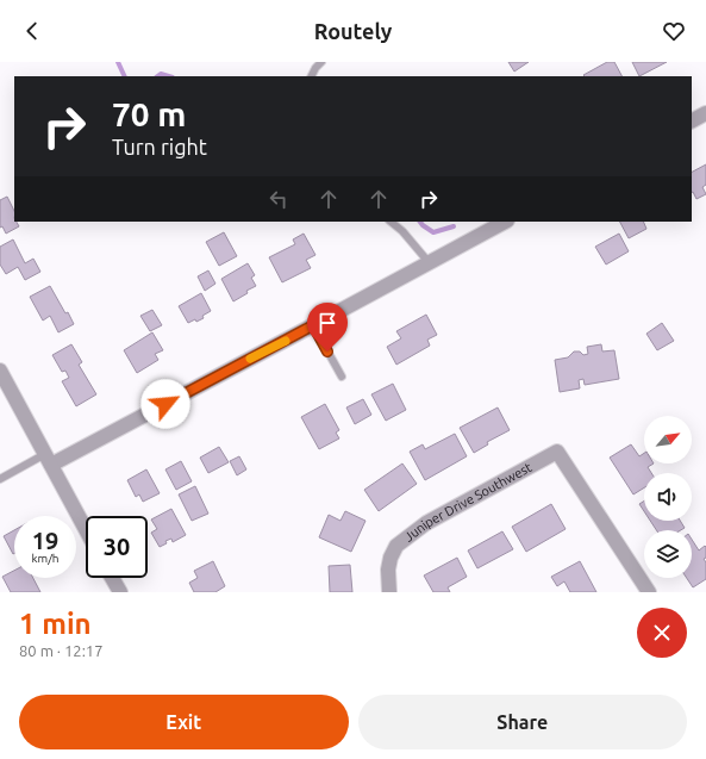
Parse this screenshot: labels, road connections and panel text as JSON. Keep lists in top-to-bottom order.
{
  "streets": {
    "street": ["Juniper Drive Southwest"]
  },
  "north": "top right",
  "page": {
    "header": "Routely",
    "turn": ["70 m", "Turn right"],
    "speed": "19 km/h",
    "limit": "30",
    "heading": ["1 min", "80 m · 12:17"],
    "buttons": ["Exit", "Share"]
  }
}
